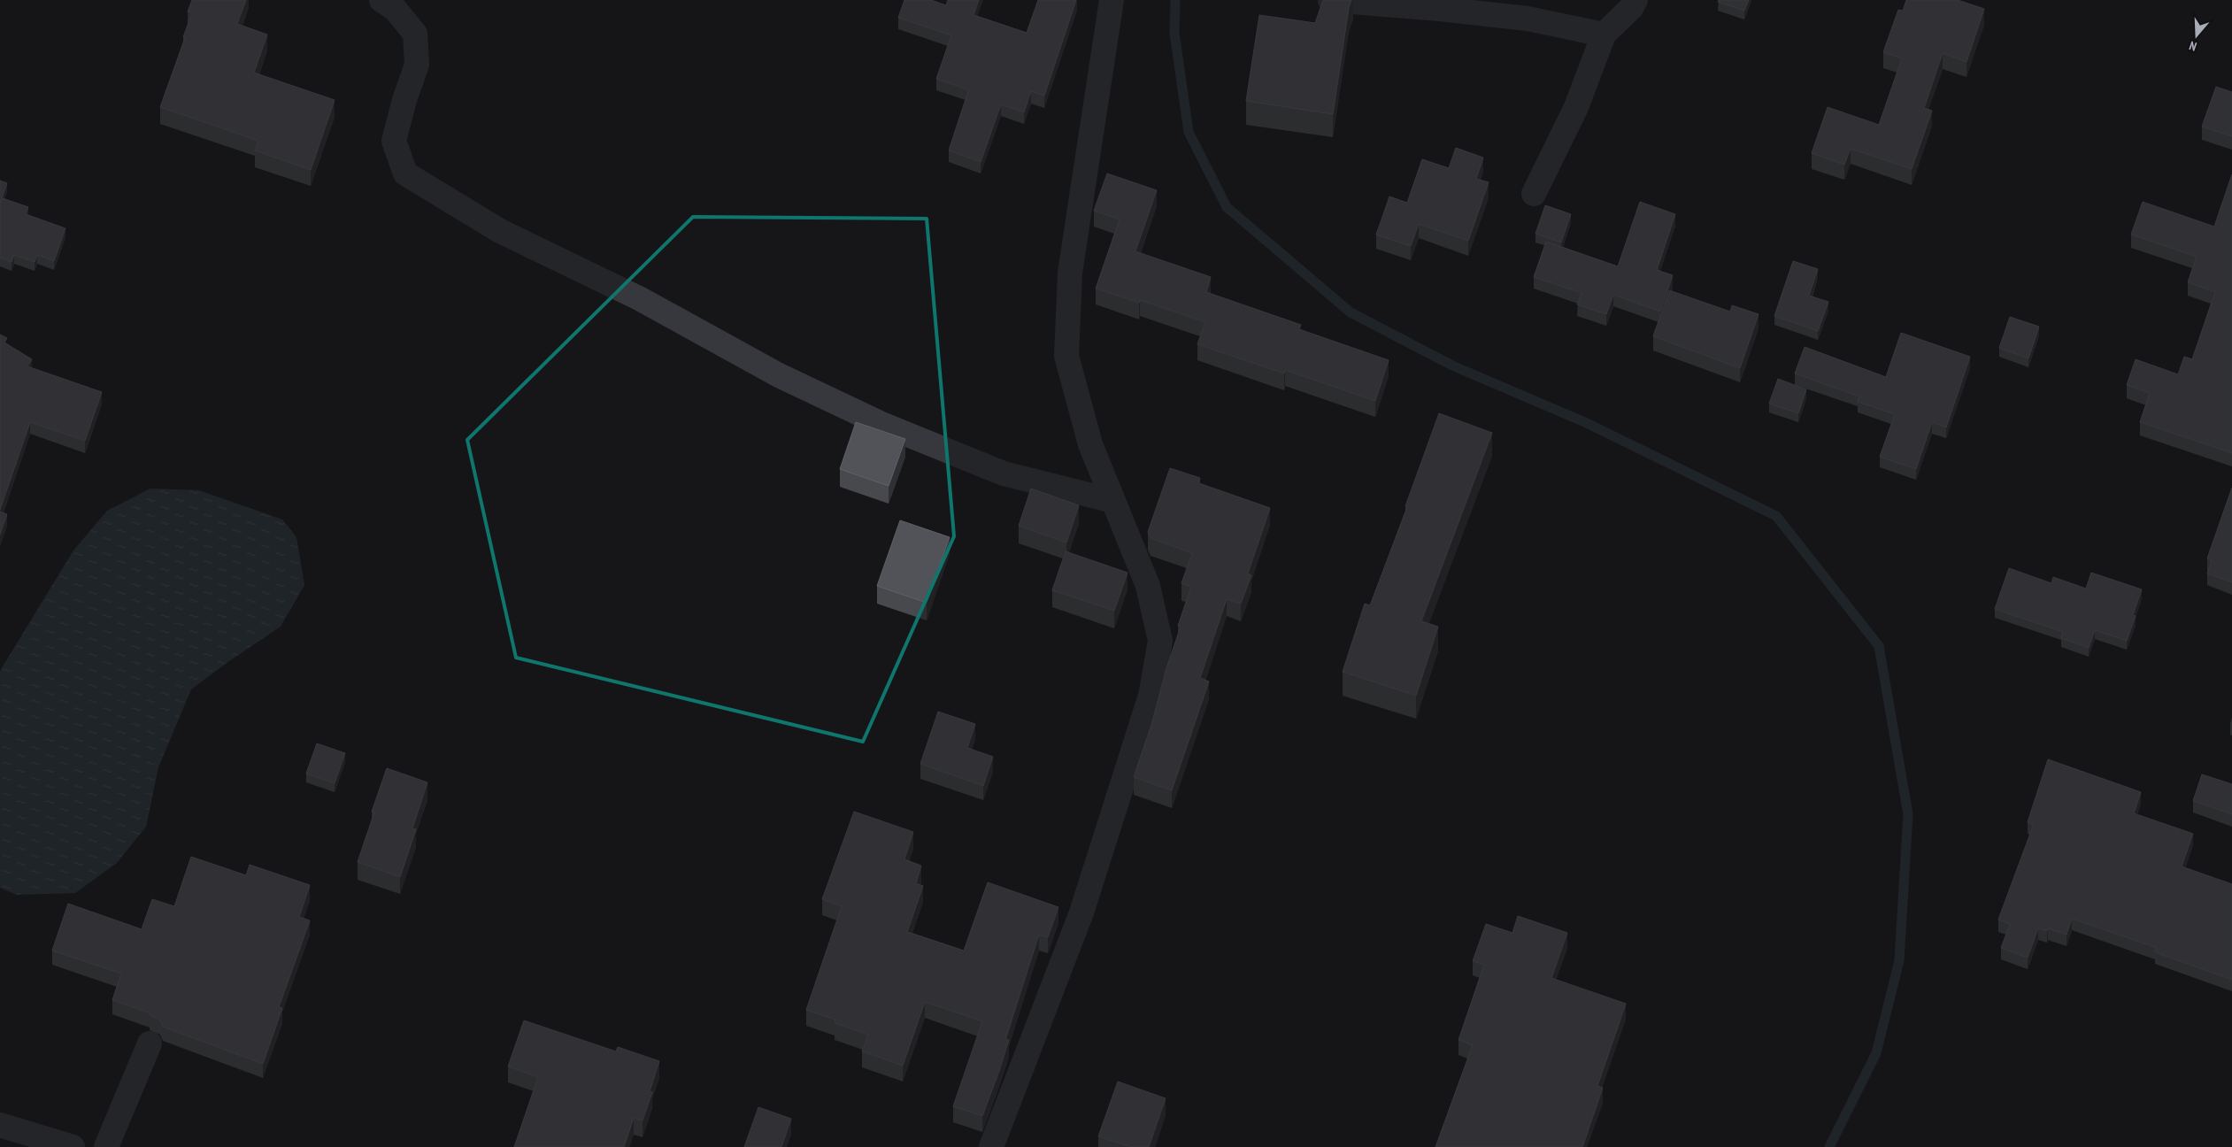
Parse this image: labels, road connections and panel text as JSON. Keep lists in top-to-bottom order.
{
  "north": "bottom"
}
